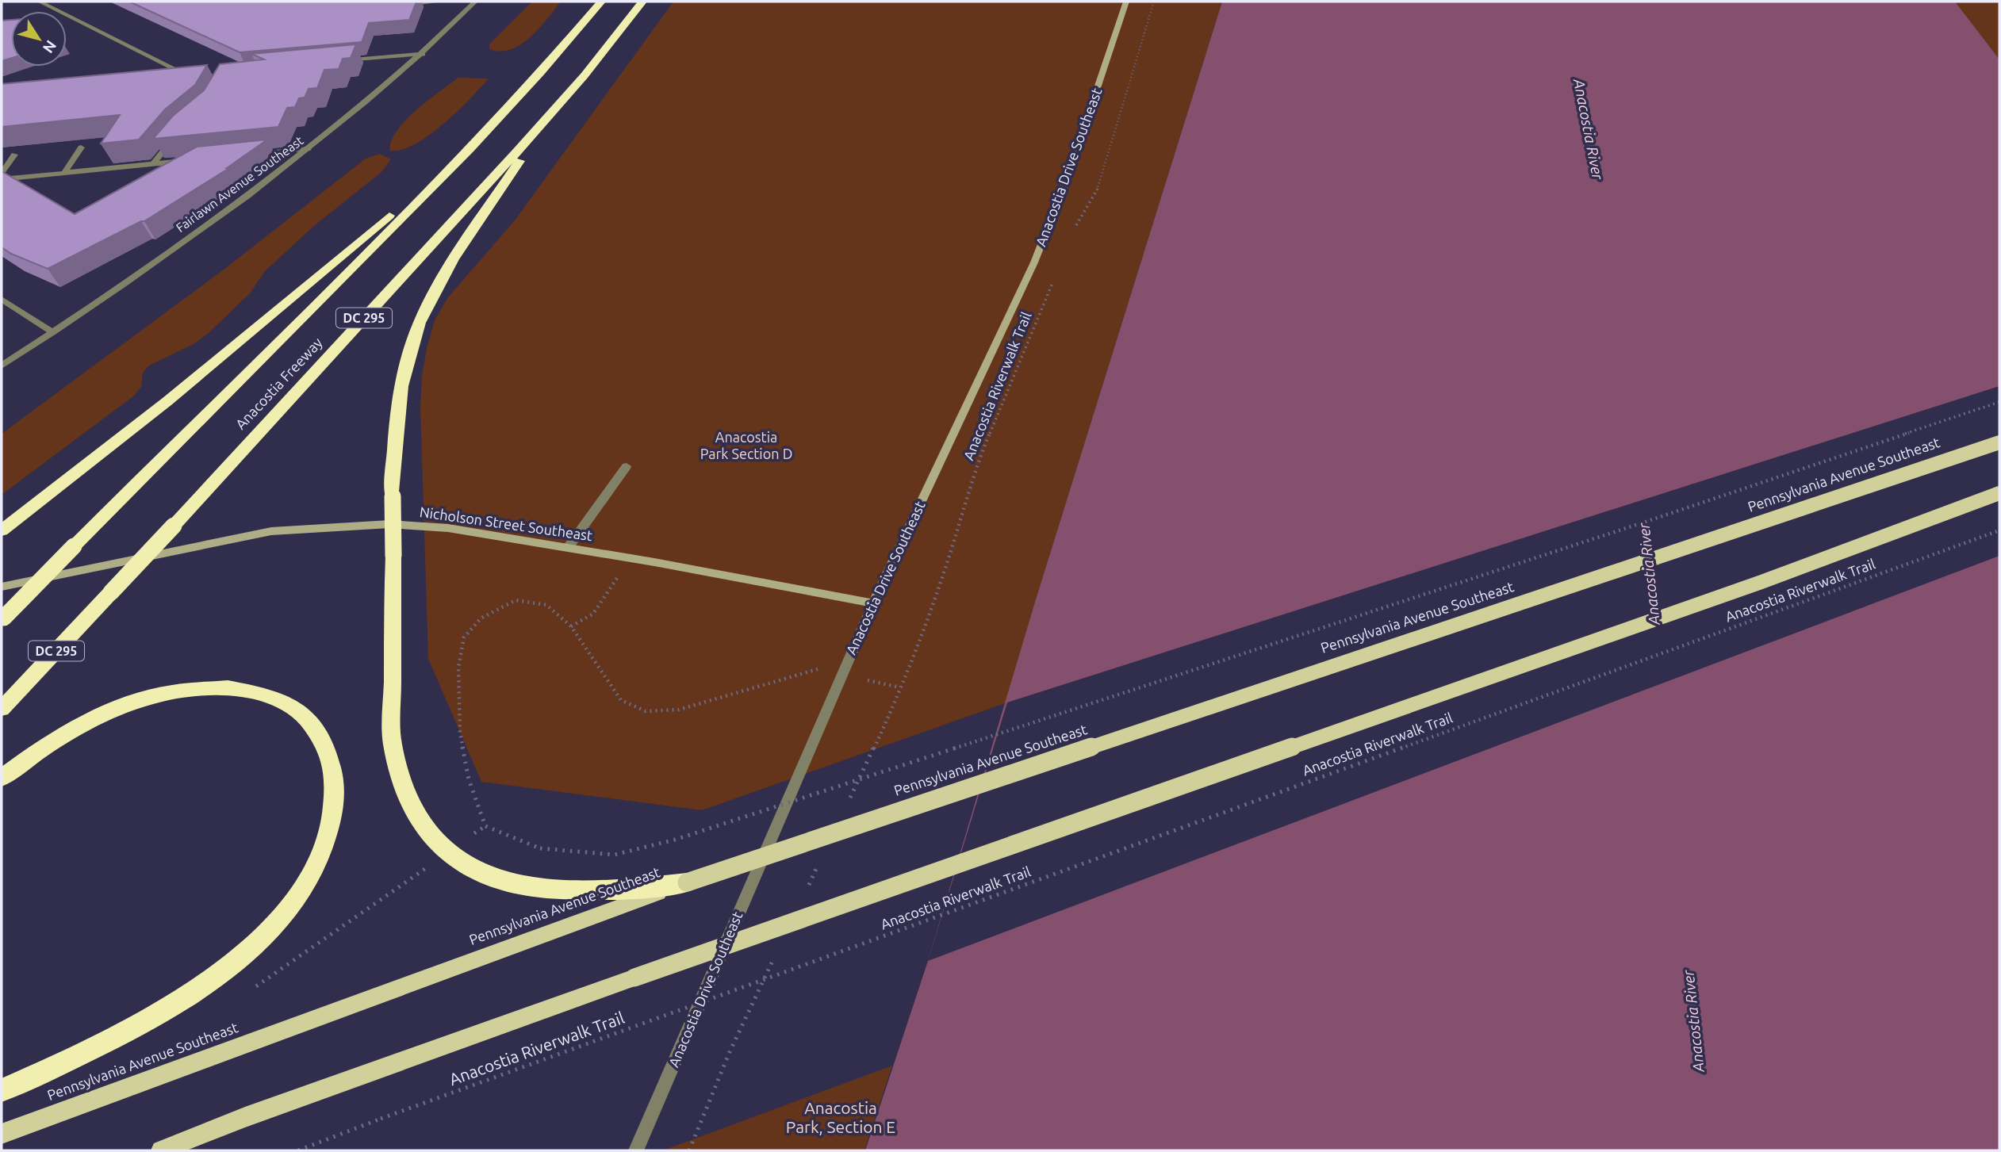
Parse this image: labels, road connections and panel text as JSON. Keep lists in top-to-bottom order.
{
  "streets": {
    "highway": ["DC 295", "Anacostia Freeway"],
    "main road": ["Pennsylvania Avenue Southeast"],
    "street": ["Anacostia Drive Southeast", "Fairlawn Avenue Southeast", "Nicholson Street Southeast"],
    "path": ["Anacostia Riverwalk Trail"]
  },
  "crossings": [
    ["Anacostia Drive Southeast", "Nicholson Street Southeast"]
  ],
  "water": ["Anacostia River"],
  "parks": ["Anacostia Park Section D", "Anacostia Park, Section E"],
  "north": "bottom right"
}
